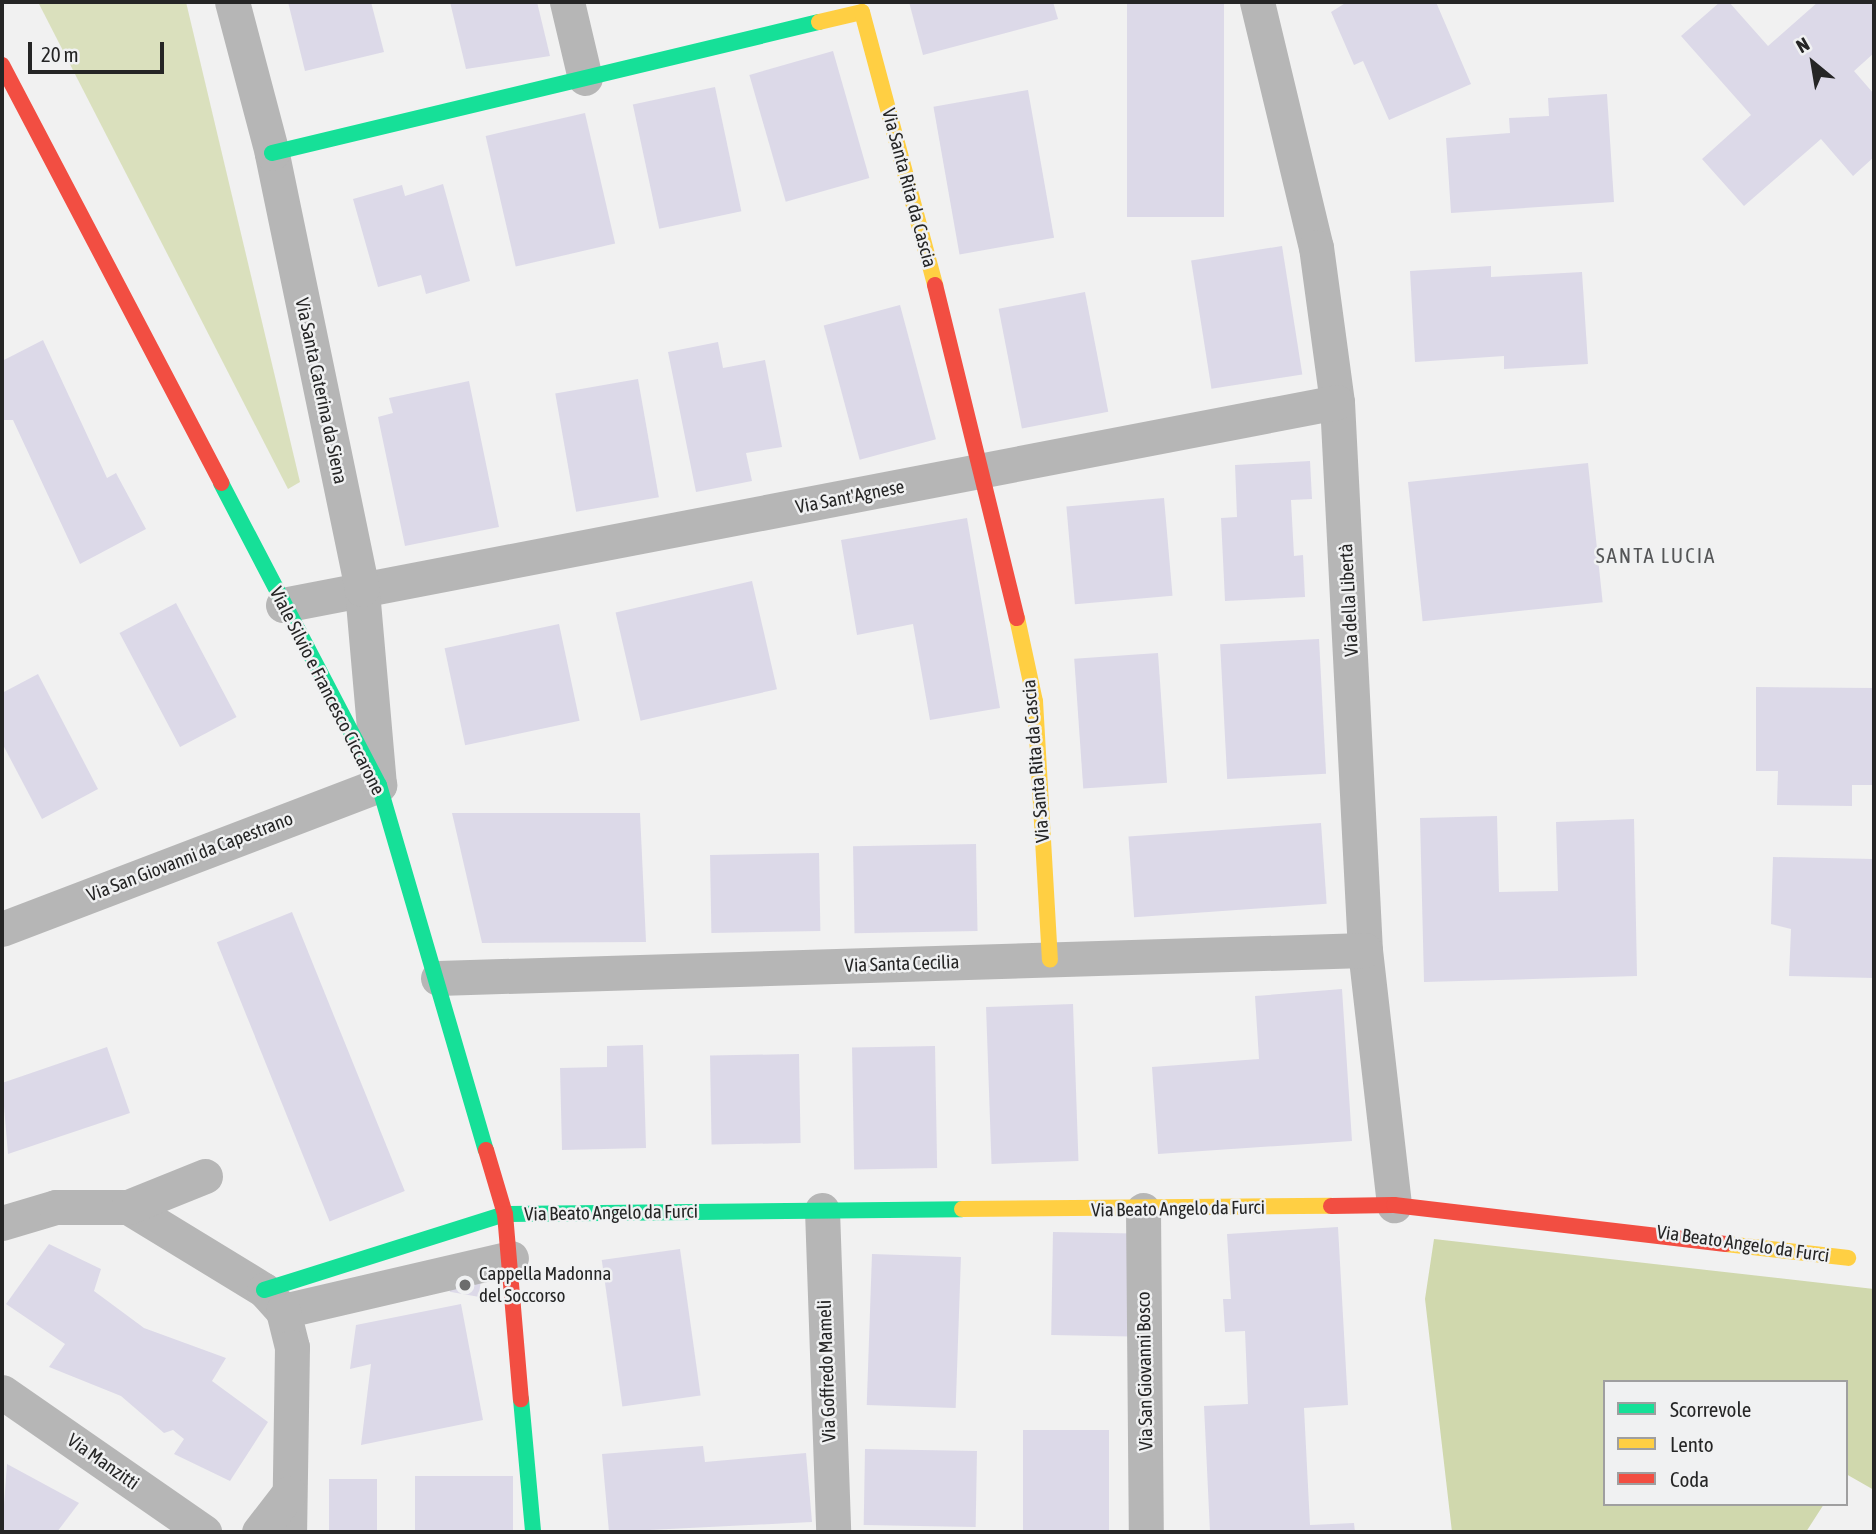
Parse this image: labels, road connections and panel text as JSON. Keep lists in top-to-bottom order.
{
  "streets": {
    "street": [
      "Via Santa Rita da Cascia",
      "Via Santa Caterina da Siena",
      "Via Sant'Agnese",
      "Via della Libertà",
      "Viale Silvio e Francesco Ciccarone",
      "Via San Giovanni da Capestrano",
      "Via Santa Cecilia",
      "Via Beato Angelo da Furci",
      "Via Goffredo Mameli",
      "Via San Giovanni Bosco",
      "Via Manzitti"
    ]
  },
  "crossings": [
    ["Via Santa Rita da Cascia", "Via Santa Caterina da Siena"],
    ["Via Santa Rita da Cascia", "Via Sant'Agnese"],
    ["Via Santa Rita da Cascia", "Via Santa Cecilia"],
    ["Via Santa Caterina da Siena", "Via Sant'Agnese"],
    ["Via Santa Caterina da Siena", "Viale Silvio e Francesco Ciccarone"],
    ["Via Santa Caterina da Siena", "Via San Giovanni da Capestrano"],
    ["Via Sant'Agnese", "Via della Libertà"],
    ["Via Sant'Agnese", "Viale Silvio e Francesco Ciccarone"],
    ["Via della Libertà", "Via Santa Cecilia"],
    ["Via della Libertà", "Via Beato Angelo da Furci"],
    ["Viale Silvio e Francesco Ciccarone", "Via San Giovanni da Capestrano"],
    ["Viale Silvio e Francesco Ciccarone", "Via Santa Cecilia"],
    ["Viale Silvio e Francesco Ciccarone", "Via Beato Angelo da Furci"],
    ["Via Beato Angelo da Furci", "Via Goffredo Mameli"],
    ["Via Beato Angelo da Furci", "Via San Giovanni Bosco"]
  ],
  "districts": ["SANTA LUCIA"],
  "places": ["Cappella Madonna del Soccorso"],
  "legend": ["Scorrevole", "Lento", "Coda"],
  "scale_bar": "20 m",
  "north": "top left"
}
